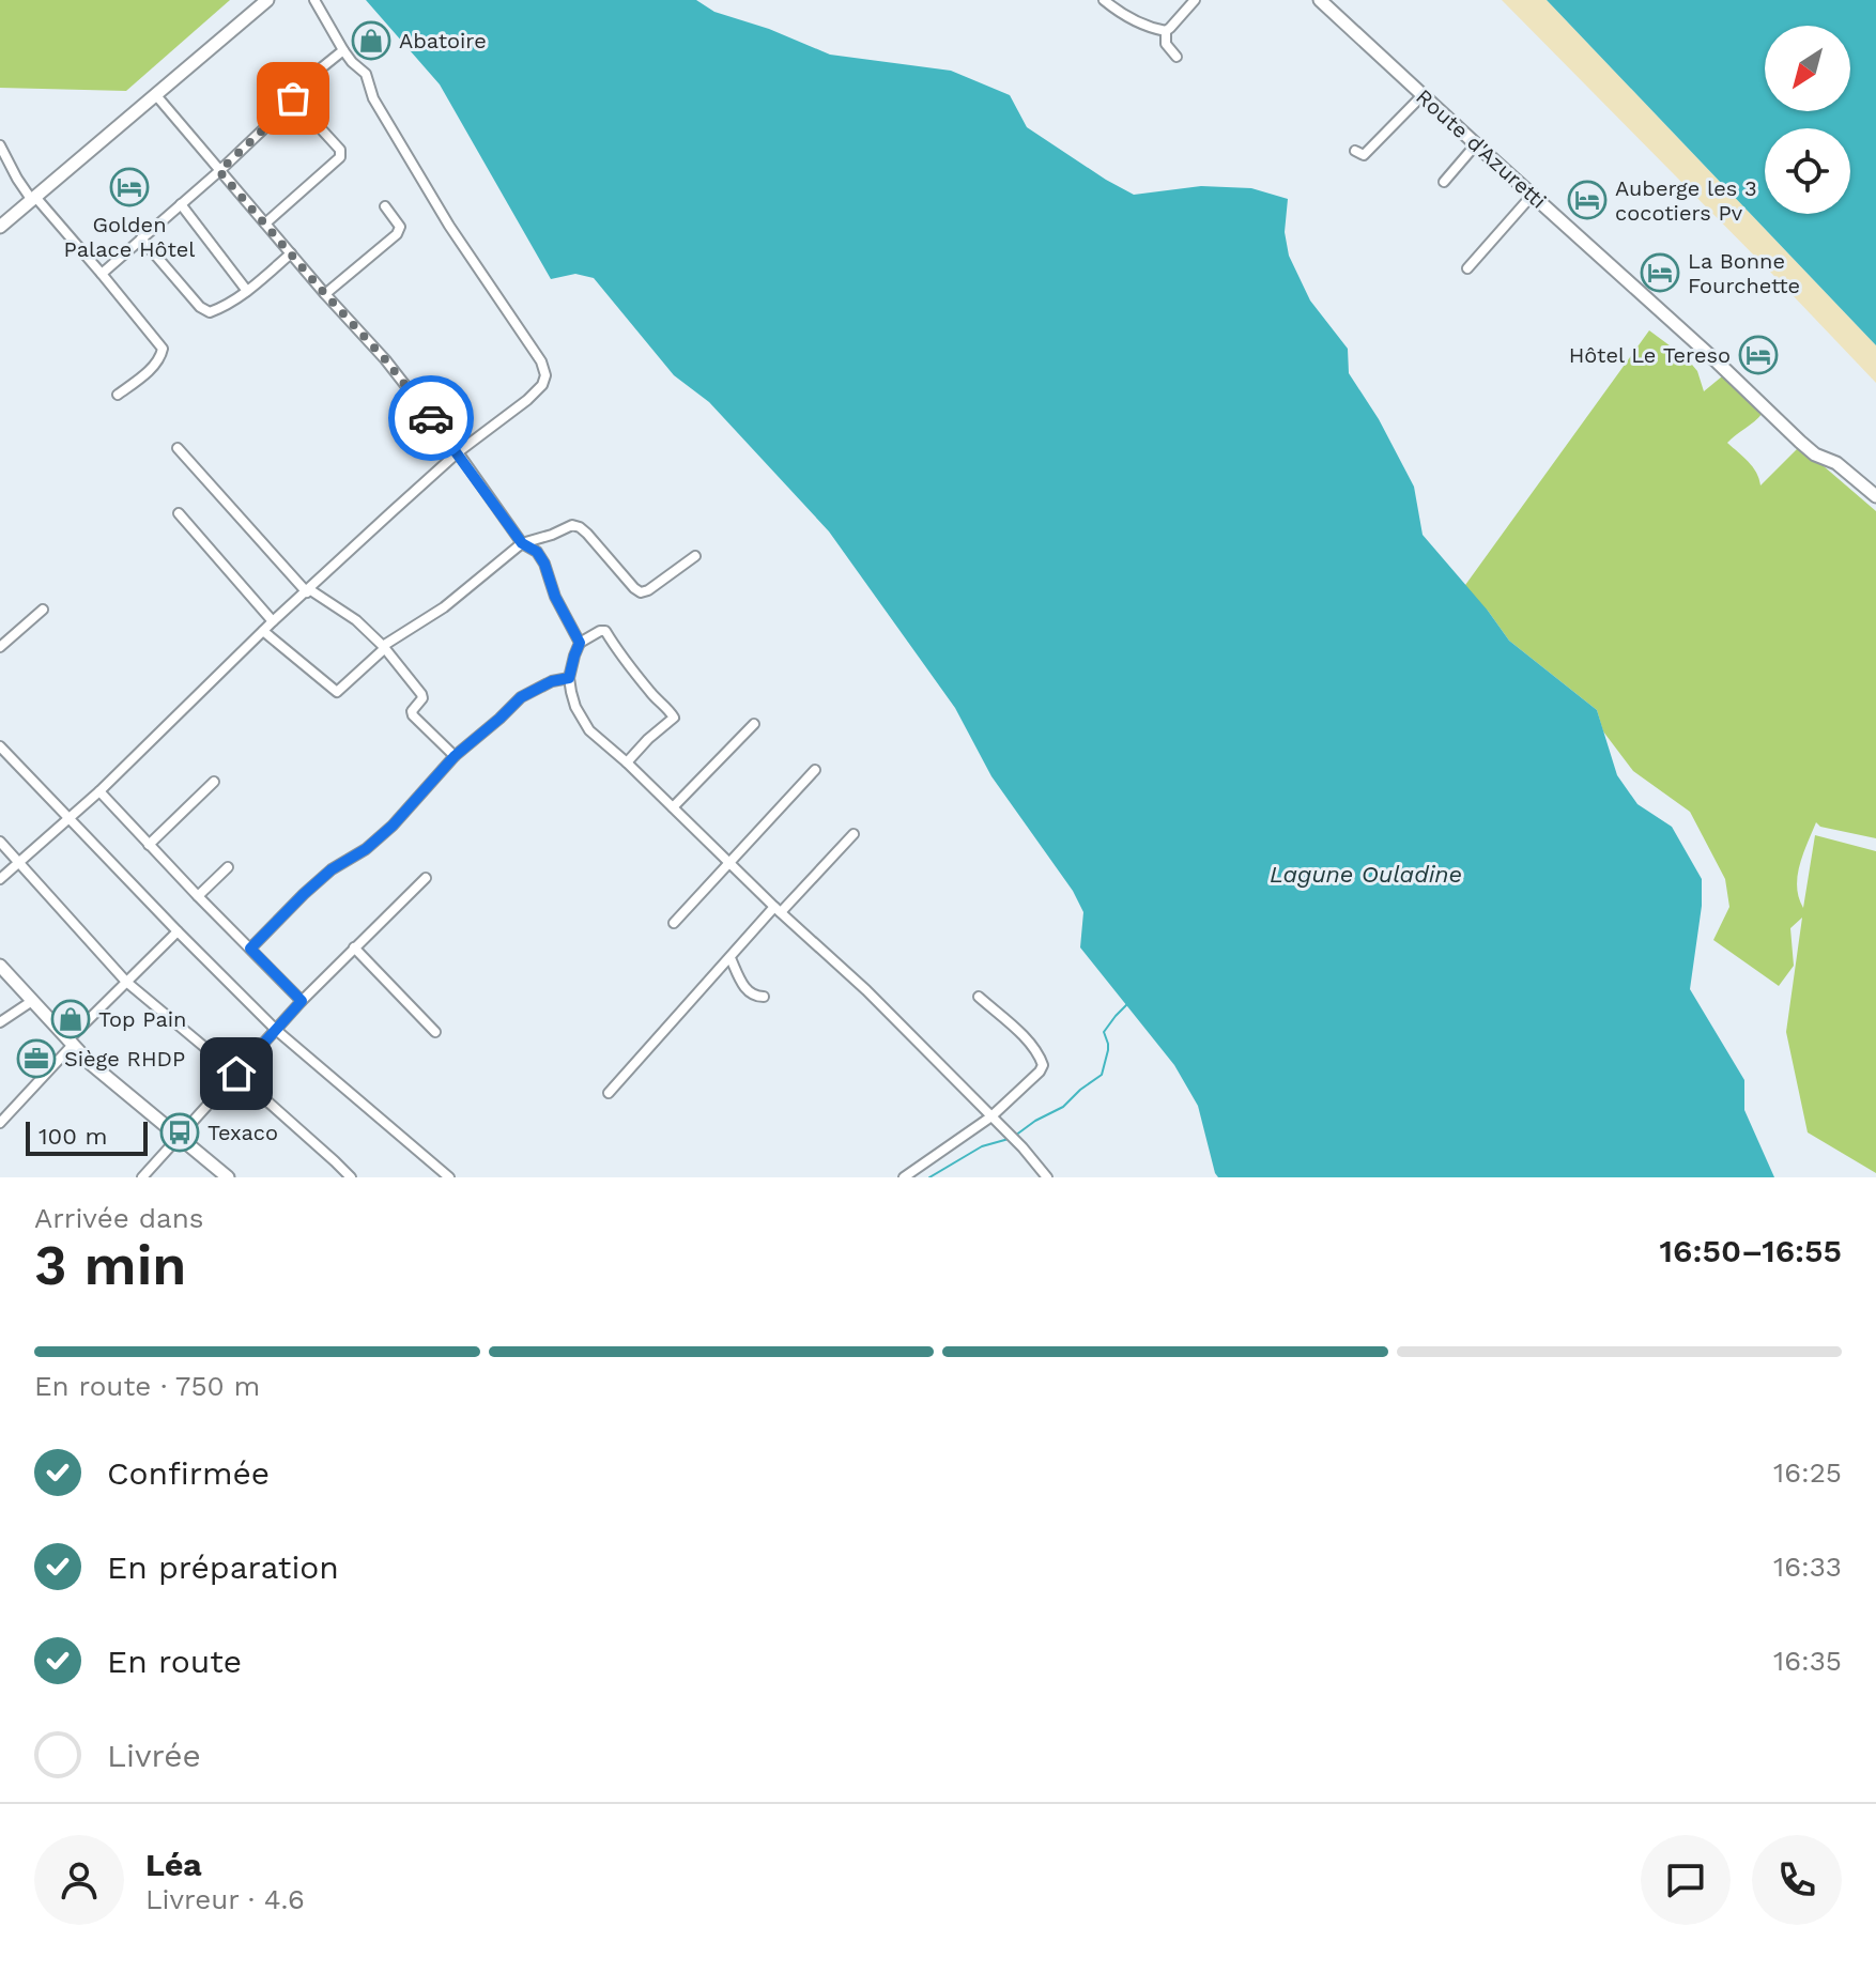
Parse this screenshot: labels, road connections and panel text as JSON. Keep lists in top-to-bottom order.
{
  "streets": {
    "street": ["Route d'Azuretti"]
  },
  "water": ["Lagune Ouladine"],
  "places": {
    "shop": ["Abatoire", "Top Pain"],
    "hotel": [
      "Golden Palace Hôtel",
      "Auberge les 3 cocotiers Pv",
      "La Bonne Fourchette",
      "Hôtel Le Tereso"
    ],
    "office": ["Siège RHDP"],
    "bus stop": ["Texaco"]
  },
  "scale_bar": "100 m",
  "north": "bottom left",
  "page": {
    "scale": "100 m",
    "heading": ["3 min", "Arrivée dans", "16:50–16:55"],
    "panel": ["Léa", "Livreur · 4.6"],
    "bar": "En route · 750 m",
    "list": [
      ["Confirmée", "16:25"],
      ["En préparation", "16:33"],
      ["En route", "16:35"],
      "Livrée"
    ]
  }
}
